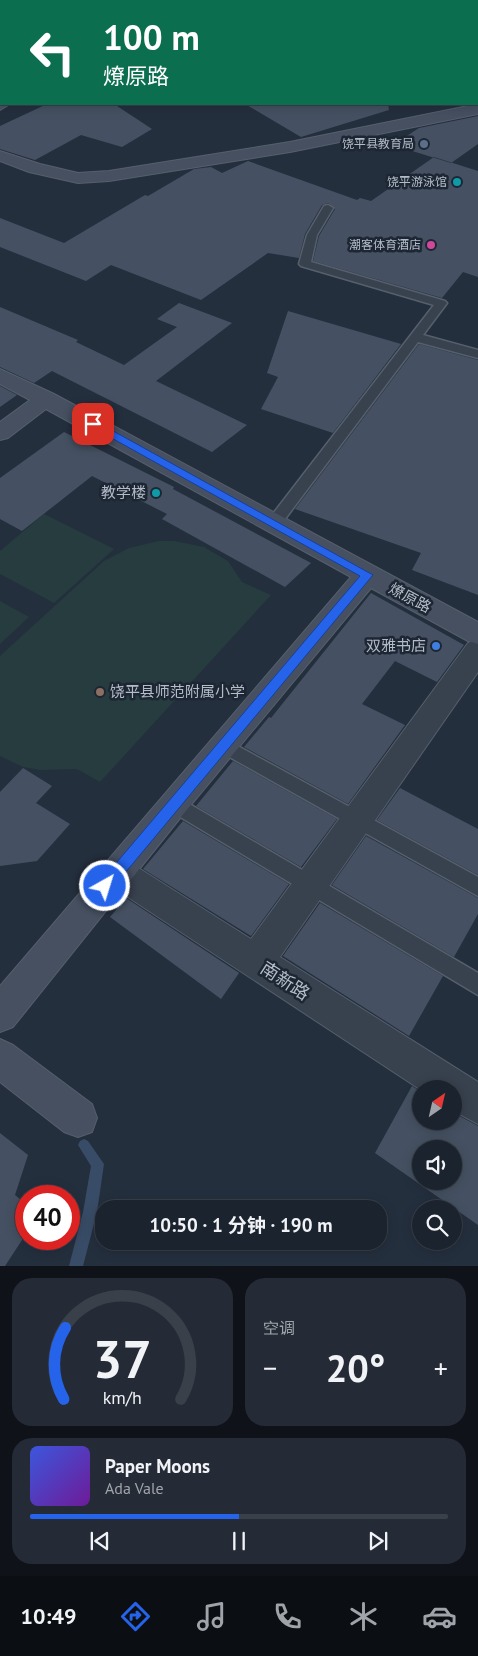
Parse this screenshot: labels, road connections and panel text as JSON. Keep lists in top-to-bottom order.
{
  "streets": {
    "street": ["燎原路", "南新路"]
  },
  "places": [
    "饶平县教育局",
    "饶平游泳馆",
    "潮客体育酒店",
    "教学楼",
    "双雅书店",
    "饶平县师范附属小学"
  ],
  "north": "top right",
  "page": {
    "turn": ["100 m", "燎原路"],
    "limit": "40",
    "trip": "10:50 · 1 分钟 · 190 m",
    "tile": "空调",
    "heat": ["−", "20°", "+"],
    "song": ["Paper Moons", "Ada Vale"],
    "tabs": "10:49",
    "gauge": ["37", "km/h"]
  }
}
